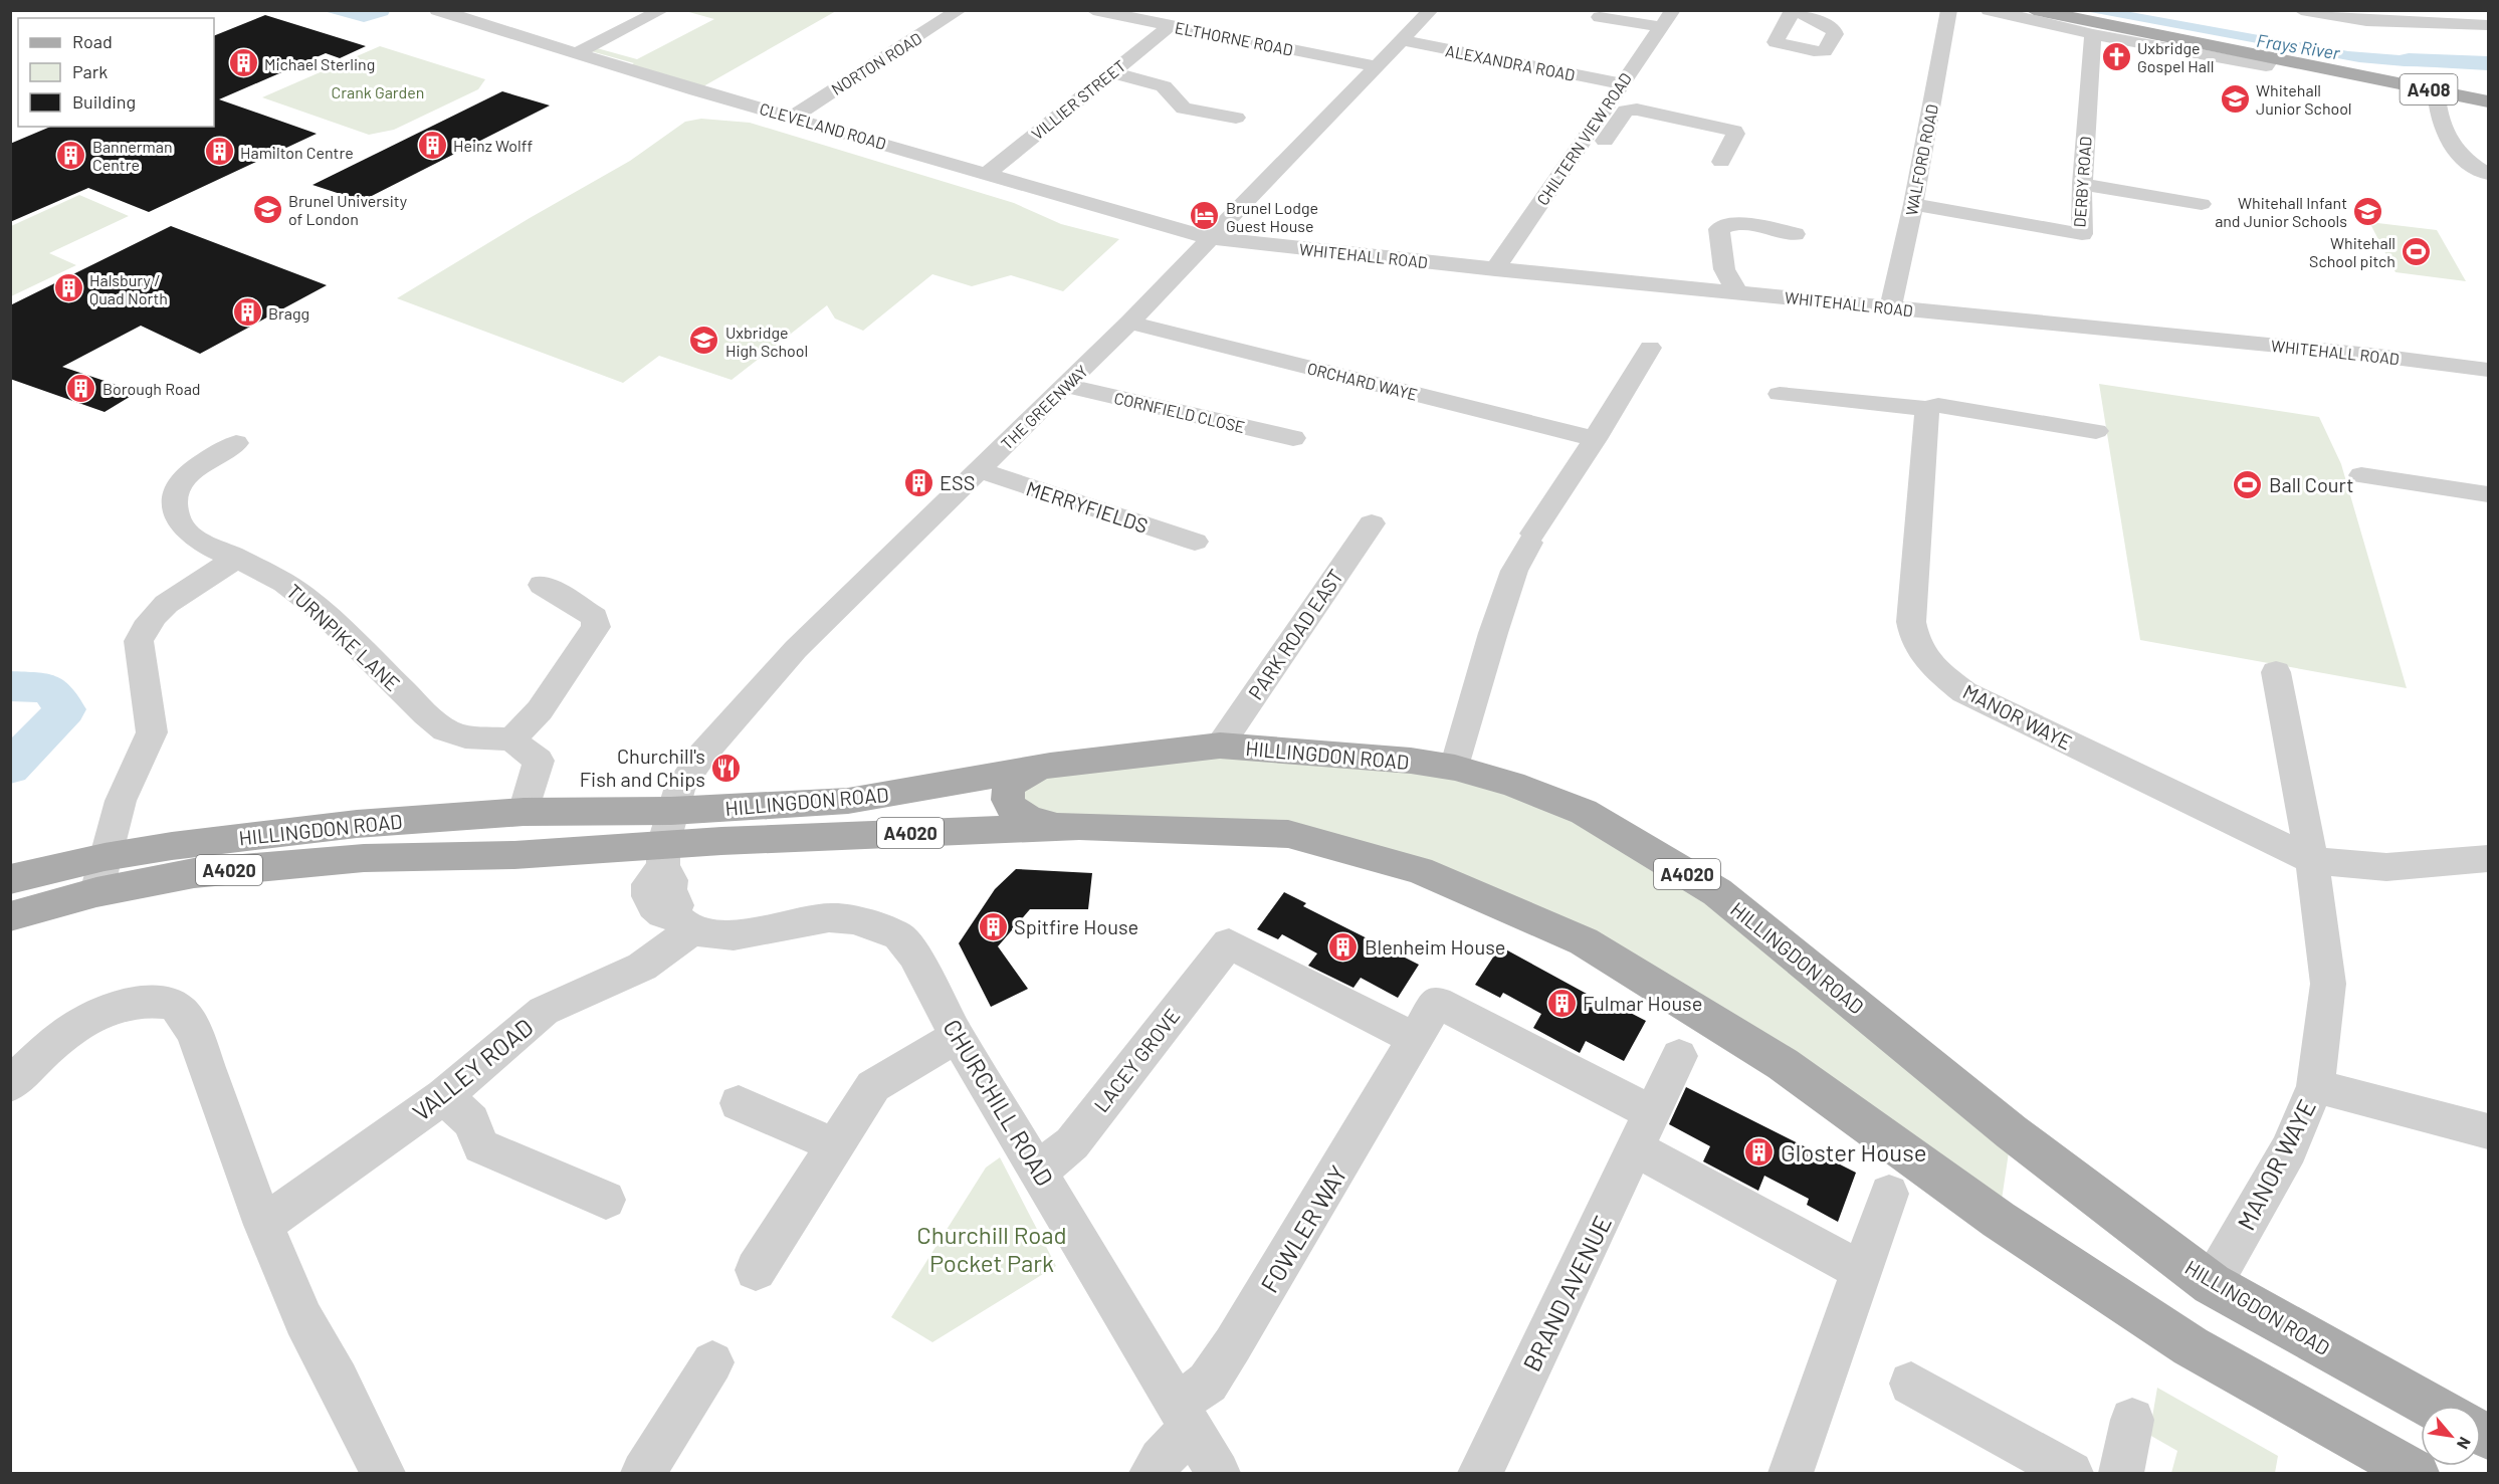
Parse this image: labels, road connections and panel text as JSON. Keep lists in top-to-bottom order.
{
  "streets": {
    "main road": ["A408", "HILLINGDON ROAD", "A4020"],
    "street": [
      "ELTHORNE ROAD",
      "ALEXANDRA ROAD",
      "NORTON ROAD",
      "VILLIER STREET",
      "CLEVELAND ROAD",
      "CHILTERN VIEW ROAD",
      "WALFORD ROAD",
      "DERBY ROAD",
      "WHITEHALL ROAD",
      "ORCHARD WAYE",
      "THE GREENWAY",
      "CORNFIELD CLOSE",
      "MERRYFIELDS",
      "PARK ROAD EAST",
      "TURNPIKE LANE",
      "MANOR WAYE",
      "LACEY GROVE",
      "VALLEY ROAD",
      "CHURCHILL ROAD",
      "FOWLER WAY",
      "BRAND AVENUE"
    ]
  },
  "crossings": [
    ["ELTHORNE ROAD", "VILLIER STREET"],
    ["ELTHORNE ROAD", "THE GREENWAY"],
    ["ALEXANDRA ROAD", "CHILTERN VIEW ROAD"],
    ["ALEXANDRA ROAD", "THE GREENWAY"],
    ["NORTON ROAD", "CLEVELAND ROAD"],
    ["VILLIER STREET", "CLEVELAND ROAD"],
    ["CLEVELAND ROAD", "WHITEHALL ROAD"],
    ["CLEVELAND ROAD", "THE GREENWAY"],
    ["CHILTERN VIEW ROAD", "WHITEHALL ROAD"],
    ["WALFORD ROAD", "DERBY ROAD"],
    ["WALFORD ROAD", "WHITEHALL ROAD"],
    ["WHITEHALL ROAD", "THE GREENWAY"],
    ["ORCHARD WAYE", "THE GREENWAY"],
    ["THE GREENWAY", "CORNFIELD CLOSE"],
    ["THE GREENWAY", "MERRYFIELDS"],
    ["THE GREENWAY", "HILLINGDON ROAD"],
    ["PARK ROAD EAST", "HILLINGDON ROAD"],
    ["MANOR WAYE", "HILLINGDON ROAD"],
    ["HILLINGDON ROAD", "A4020"],
    ["LACEY GROVE", "CHURCHILL ROAD"],
    ["LACEY GROVE", "FOWLER WAY"],
    ["VALLEY ROAD", "CHURCHILL ROAD"],
    ["CHURCHILL ROAD", "FOWLER WAY"],
    ["FOWLER WAY", "BRAND AVENUE"]
  ],
  "water": ["Frays River"],
  "parks": ["Crank Garden", "Churchill Road Pocket Park"],
  "places": {
    "church": ["Uxbridge Gospel Hall"],
    "building": [
      "Michael Sterling",
      "Heinz Wolff",
      "Hamilton Centre",
      "Bannerman Centre",
      "Halsbury / Quad North",
      "Bragg",
      "Borough Road",
      "ESS",
      "Spitfire House",
      "Blenheim House",
      "Fulmar House",
      "Gloster House"
    ],
    "school or university": [
      "Whitehall Junior School",
      "Brunel University of London",
      "Whitehall Infant and Junior Schools",
      "Uxbridge High School"
    ],
    "hotel": ["Brunel Lodge Guest House"],
    "sports": ["Whitehall School pitch", "Ball Court"],
    "restaurant": ["Churchill's Fish and Chips"]
  },
  "legend": ["Road", "Park", "Building"],
  "north": "bottom right"
}
